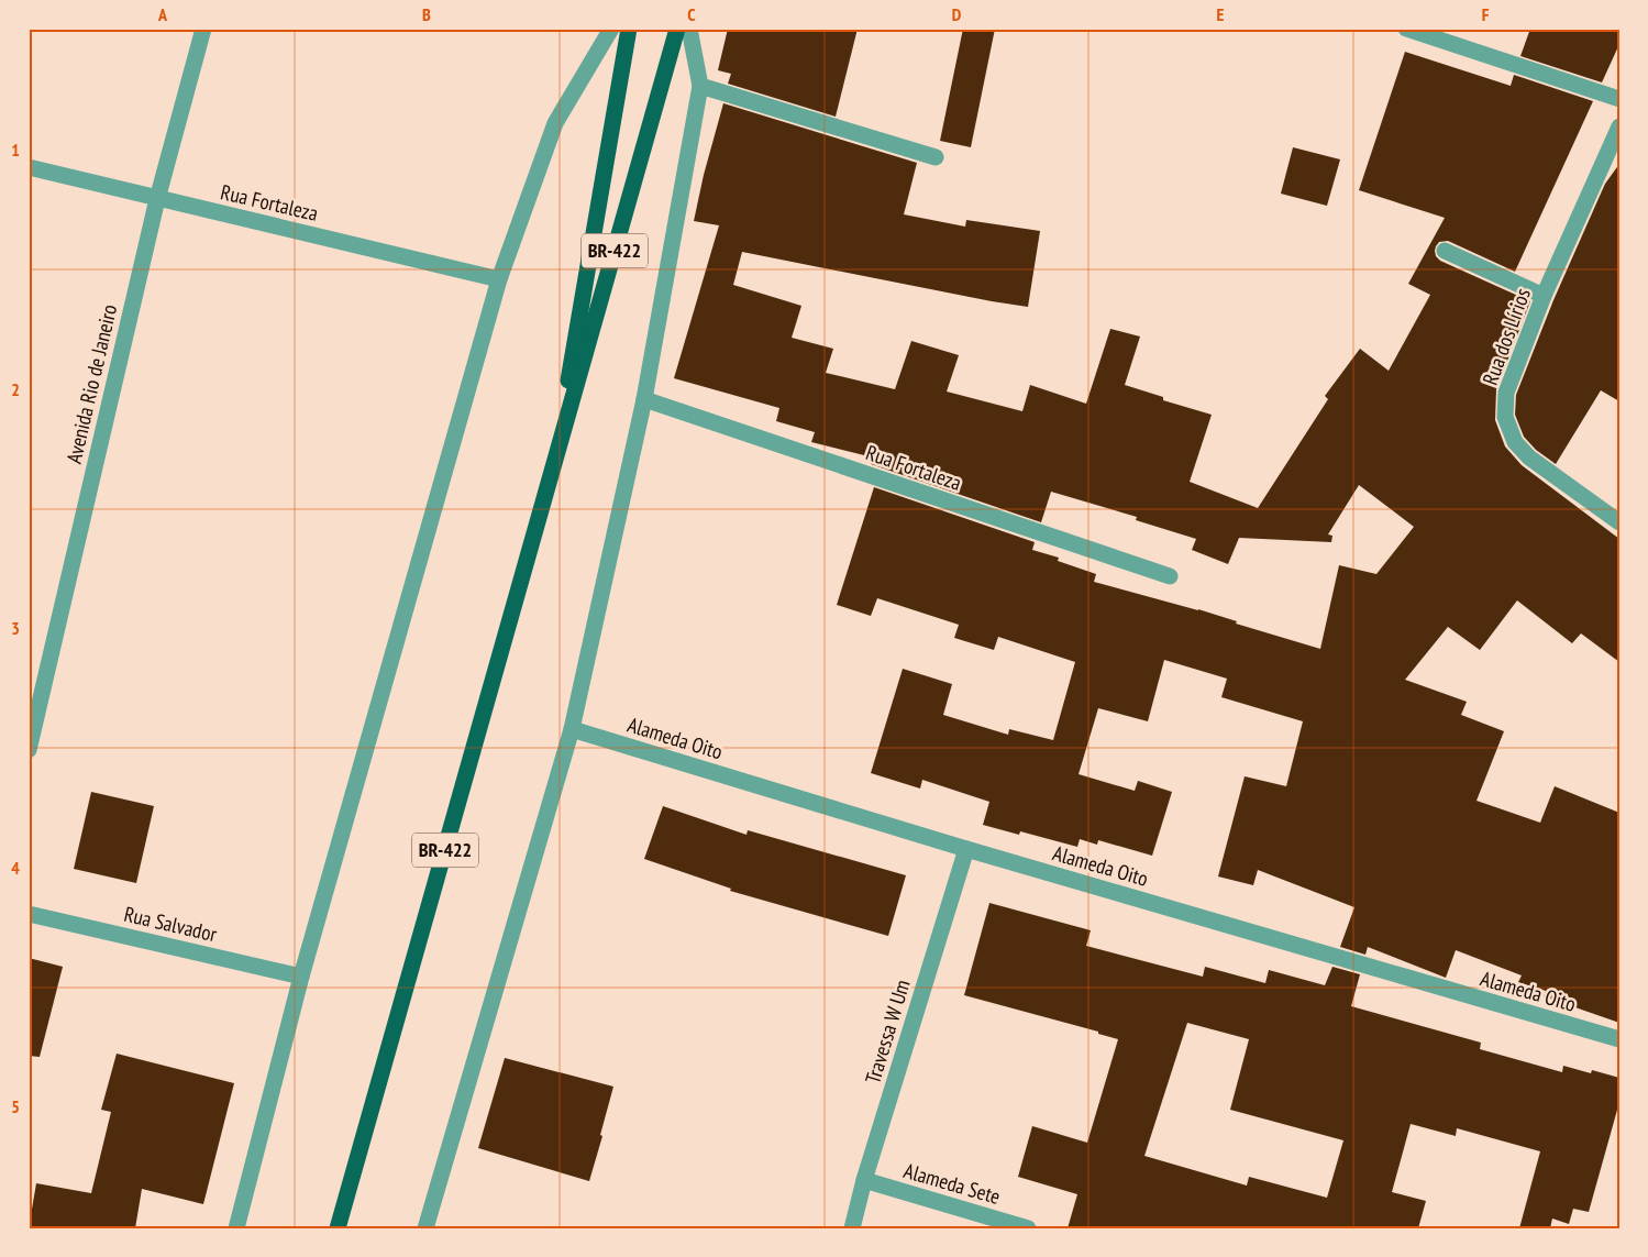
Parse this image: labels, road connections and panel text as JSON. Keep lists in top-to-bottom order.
{
  "streets": {
    "main road": ["BR-422"],
    "street": [
      "Rua Fortaleza",
      "Rua dos Lírios",
      "Avenida Rio de Janeiro",
      "Alameda Oito",
      "Rua Salvador",
      "Travessa W Um",
      "Alameda Sete"
    ]
  },
  "crossings": [
    ["Rua Fortaleza", "Avenida Rio de Janeiro"],
    ["Alameda Oito", "Travessa W Um"],
    ["Travessa W Um", "Alameda Sete"]
  ],
  "grid": {
    "columns": [
      "A",
      "B",
      "C",
      "D",
      "E",
      "F"
    ],
    "rows": [
      "1",
      "2",
      "3",
      "4",
      "5"
    ]
  }
}
